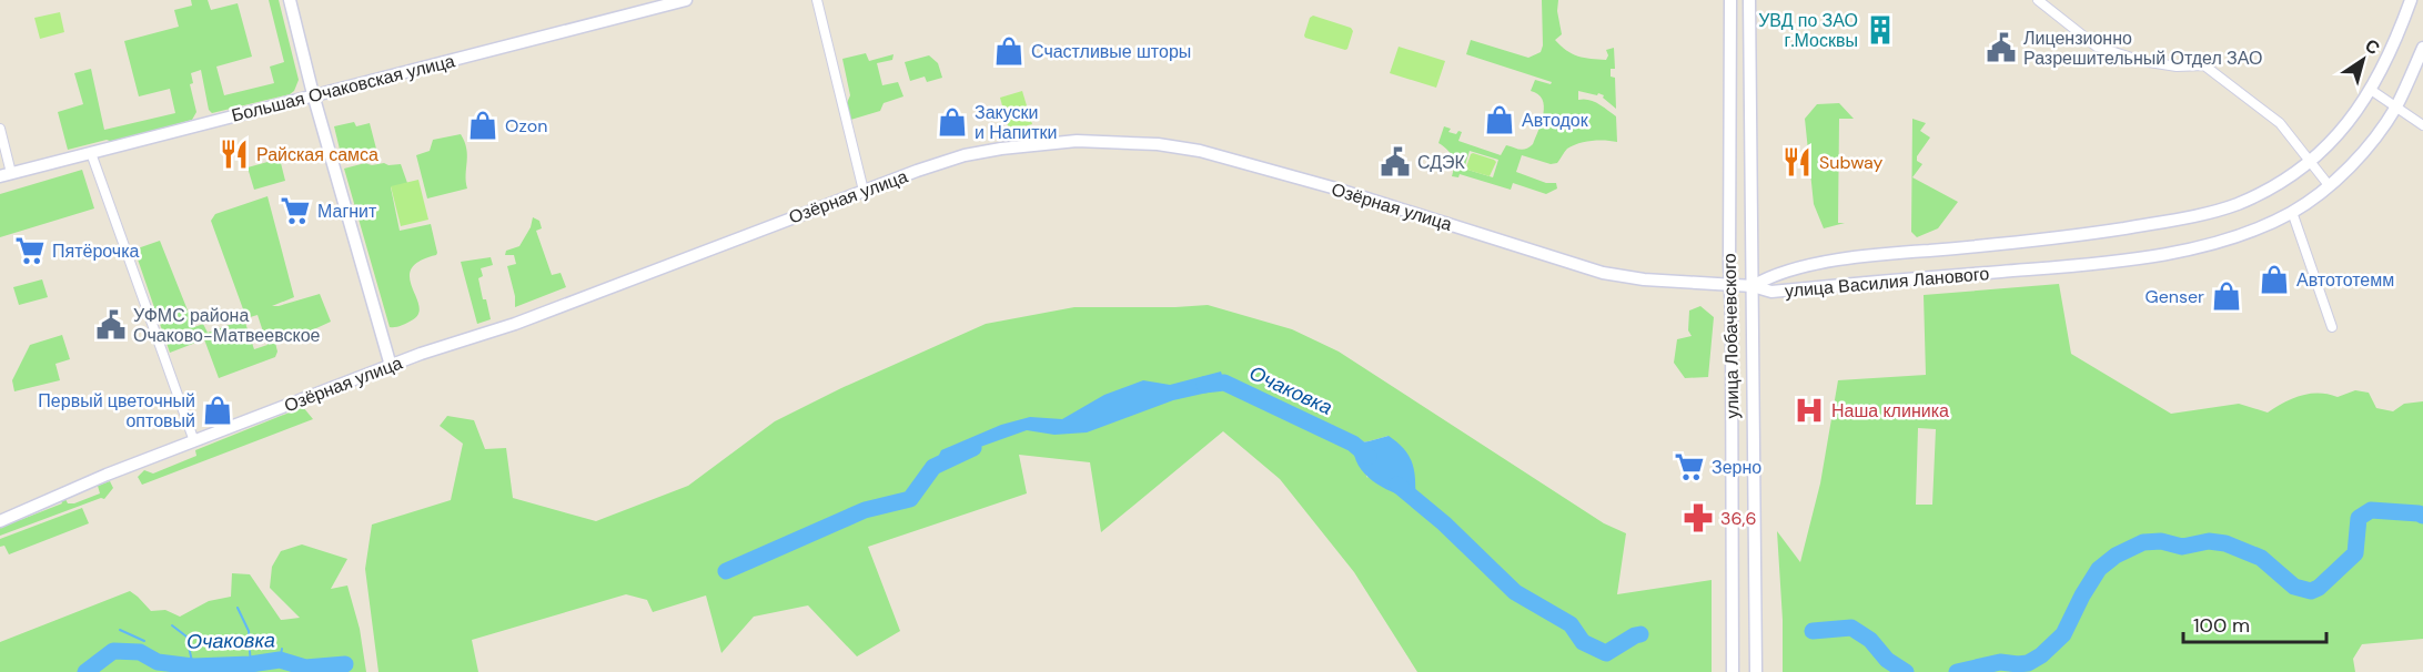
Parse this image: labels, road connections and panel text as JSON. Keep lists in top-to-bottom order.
{
  "streets": {
    "street": [
      "Большая Очаковская улица",
      "Озёрная улица",
      "улица Василия Ланового",
      "улица Лобачевского"
    ]
  },
  "crossings": [
    ["Озёрная улица", "улица Василия Ланового"],
    ["Озёрная улица", "улица Лобачевского"],
    ["улица Василия Ланового", "улица Лобачевского"]
  ],
  "water": ["Очаковка"],
  "places": {
    "building": ["УВД по ЗАО г.Москвы"],
    "public building": ["Лицензионно Разрешительный Отдел ЗАО", "СДЭК", "УФМС района Очаково-Матвеевское"],
    "shop": [
      "Счастливые шторы",
      "Автодок",
      "Закуски и Напитки",
      "Ozon",
      "Автототемм",
      "Genser",
      "Первый цветочный оптовый"
    ],
    "restaurant": ["Райская самса", "Subway"],
    "supermarket": ["Магнит", "Пятёрочка", "Зерно"],
    "hospital": ["Наша клиника"],
    "pharmacy": ["36,6"]
  },
  "scale_bar": "100 m",
  "north": "top right"
}
